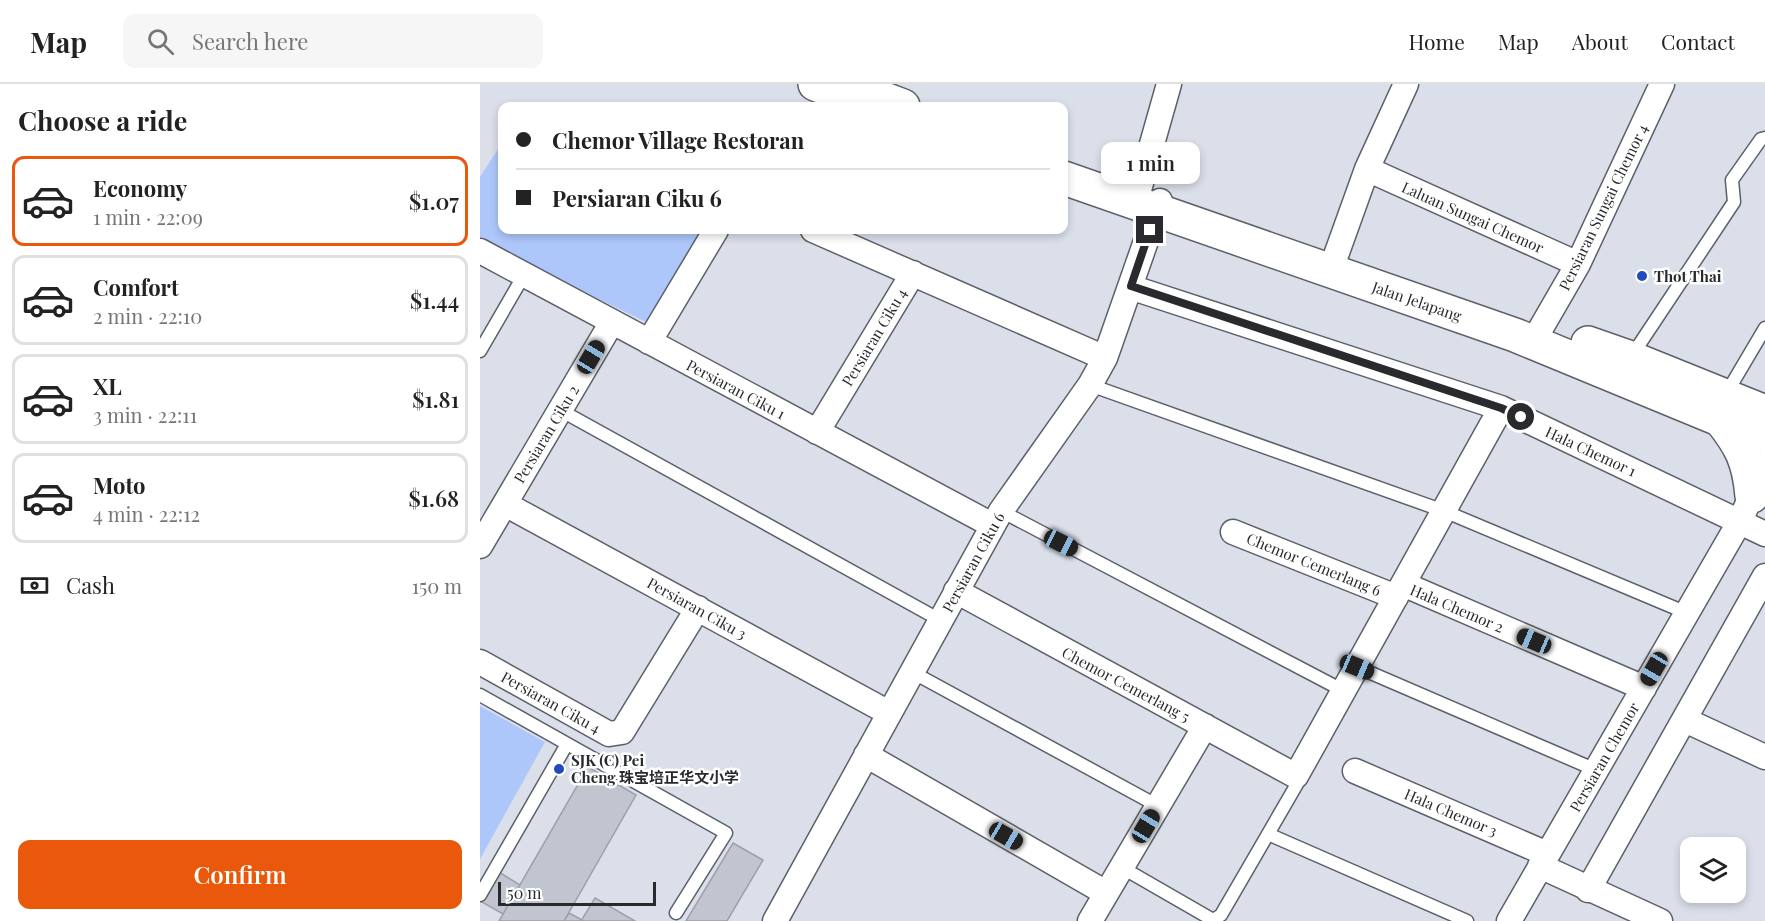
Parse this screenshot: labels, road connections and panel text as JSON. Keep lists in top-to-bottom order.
{
  "streets": {
    "main road": ["Jalan Jelapang"],
    "street": [
      "Persiaran Sungai Chemor 4",
      "Laluan Sungai Chemor",
      "Persiaran Ciku 4",
      "Persiaran Ciku 1",
      "Persiaran Ciku 2",
      "Hala Chemor 1",
      "Persiaran Ciku 6",
      "Chemor Cemerlang 6",
      "Persiaran Ciku 3",
      "Hala Chemor 2",
      "Chemor Cemerlang 5",
      "Persiaran Chemor",
      "Hala Chemor 3"
    ]
  },
  "crossings": [
    ["Persiaran Sungai Chemor 4", "Laluan Sungai Chemor"],
    ["Persiaran Sungai Chemor 4", "Jalan Jelapang"],
    ["Jalan Jelapang", "Persiaran Ciku 6"],
    ["Persiaran Ciku 4", "Persiaran Ciku 1"],
    ["Persiaran Ciku 4", "Persiaran Ciku 3"],
    ["Persiaran Ciku 1", "Persiaran Ciku 2"],
    ["Persiaran Ciku 1", "Persiaran Ciku 6"],
    ["Persiaran Ciku 2", "Persiaran Ciku 3"],
    ["Hala Chemor 1", "Persiaran Ciku 6"],
    ["Hala Chemor 1", "Persiaran Chemor"],
    ["Persiaran Ciku 6", "Persiaran Ciku 3"],
    ["Persiaran Ciku 6", "Chemor Cemerlang 5"],
    ["Chemor Cemerlang 6", "Hala Chemor 2"],
    ["Hala Chemor 2", "Persiaran Chemor"],
    ["Persiaran Chemor", "Hala Chemor 3"]
  ],
  "places": ["Thot Thai", "SJK (C) Pei Cheng 珠宝培正华文小学"],
  "scale_bar": "50 m",
  "page": {
    "header": "Map",
    "search": "Search here",
    "nav": [
      "Home",
      "Map",
      "About",
      "Contact"
    ],
    "heading": "Choose a ride",
    "banner": ["Chemor Village Restoran", "Persiaran Ciku 6"],
    "bubble": "1 min",
    "list": [
      {
        "name": "Economy",
        "note": "1 min · 22:09",
        "value": "$1.07"
      },
      {
        "name": "Comfort",
        "note": "2 min · 22:10",
        "value": "$1.44"
      },
      {
        "name": "XL",
        "note": "3 min · 22:11",
        "value": "$1.81"
      },
      {
        "name": "Moto",
        "note": "4 min · 22:12",
        "value": "$1.68"
      }
    ],
    "pay": ["Cash", "150 m"],
    "buttons": "Confirm",
    "scale": "50 m"
  }
}
